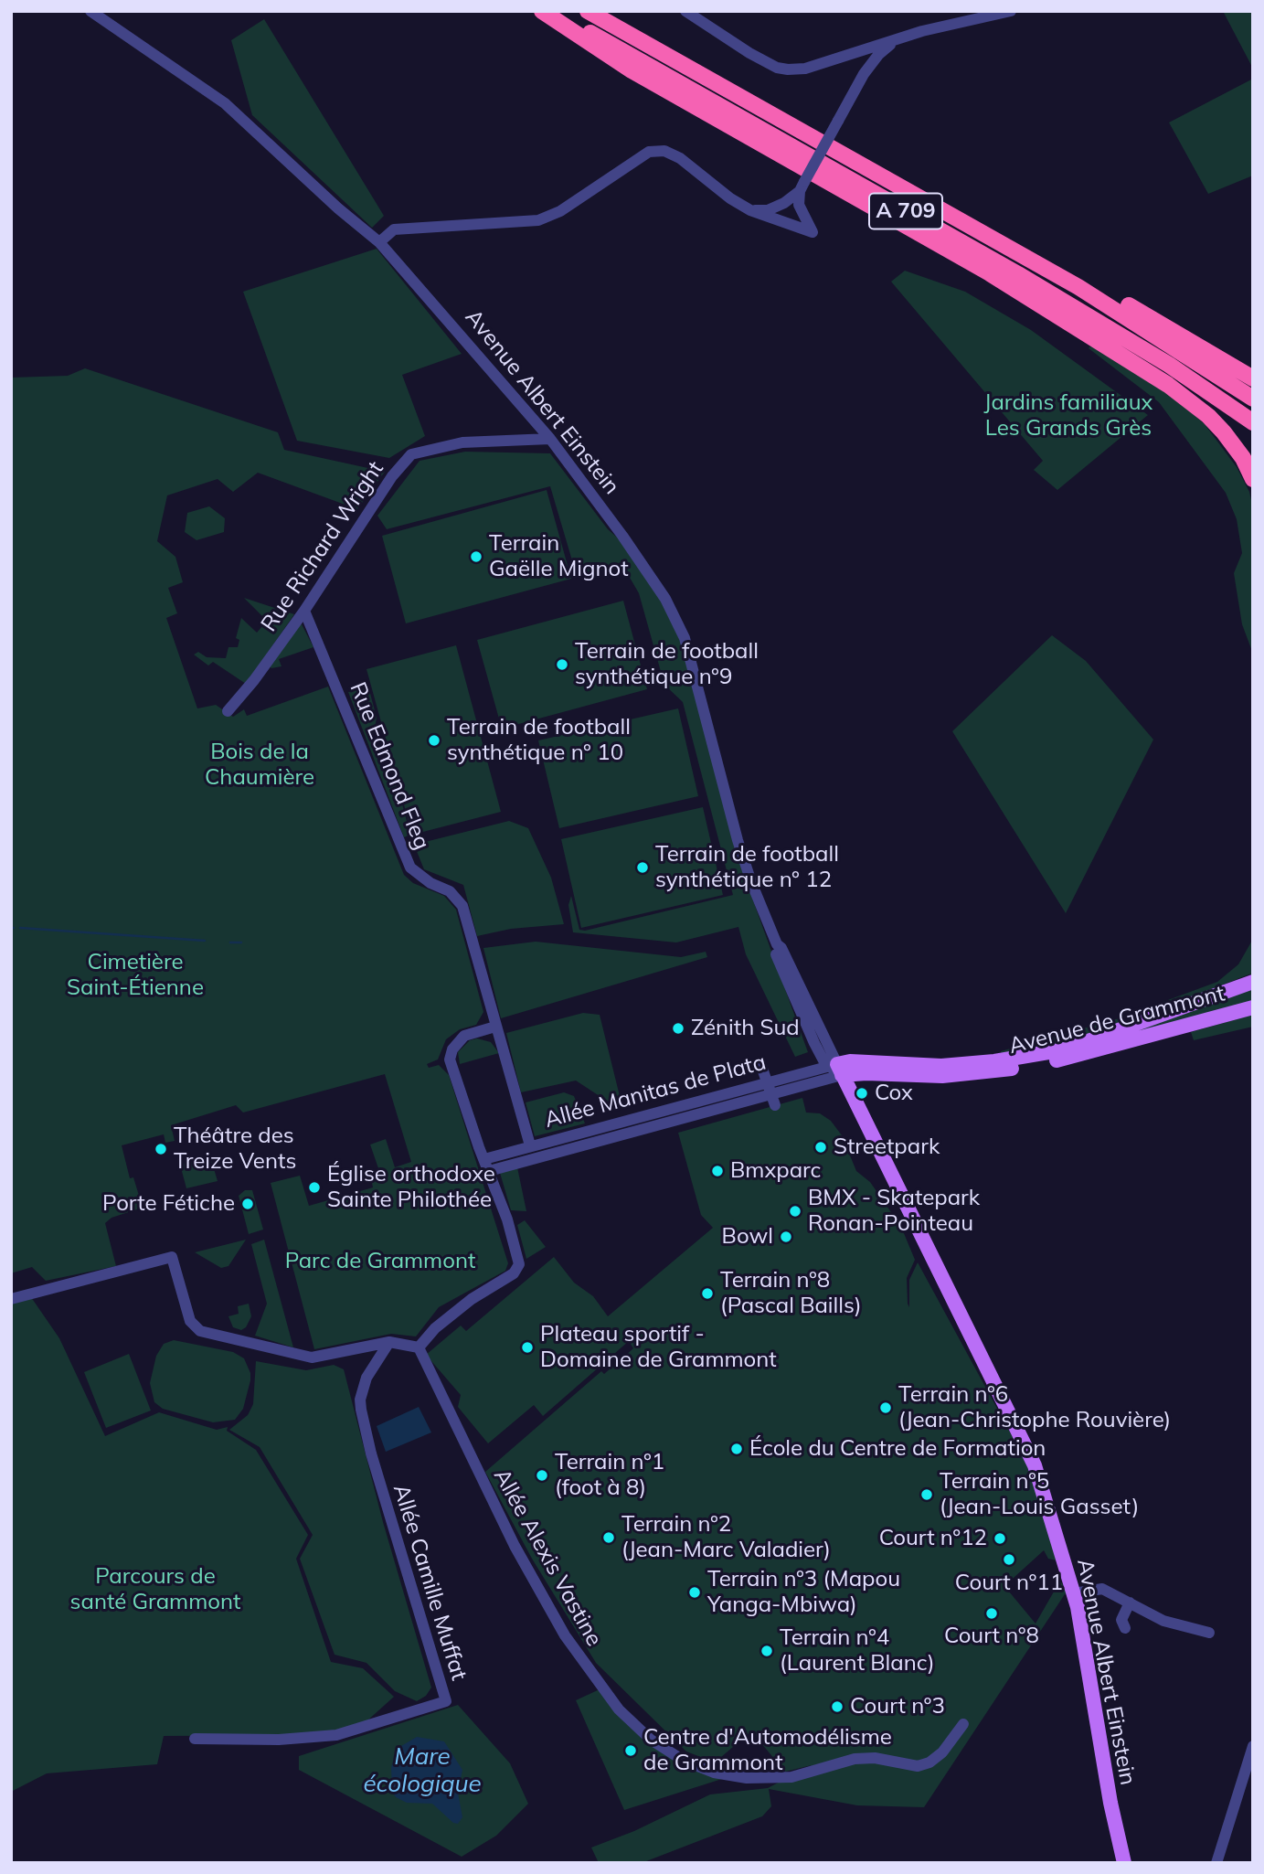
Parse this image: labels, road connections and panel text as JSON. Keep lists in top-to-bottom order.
{
  "streets": {
    "highway": ["A 709"],
    "main road": ["Avenue Albert Einstein", "Avenue de Grammont"],
    "street": [
      "Rue Richard Wright",
      "Rue Edmond Fleg",
      "Allée Manitas de Plata",
      "Allée Alexis Vastine",
      "Allée Camille Muffat"
    ]
  },
  "crossings": [
    ["Avenue Albert Einstein", "Rue Richard Wright"],
    ["Avenue Albert Einstein", "Avenue de Grammont"],
    ["Avenue Albert Einstein", "Allée Manitas de Plata"],
    ["Rue Richard Wright", "Rue Edmond Fleg"],
    ["Rue Edmond Fleg", "Allée Manitas de Plata"],
    ["Avenue de Grammont", "Allée Manitas de Plata"]
  ],
  "water": ["Mare écologique"],
  "parks": [
    "Jardins familiaux Les Grands Grès",
    "Bois de la Chaumière",
    "Cimetière Saint-Étienne",
    "Parc de Grammont",
    "Parcours de santé Grammont"
  ],
  "places": [
    "Terrain Gaëlle Mignot",
    "Terrain de football synthétique n°9",
    "Terrain de football synthétique n° 10",
    "Terrain de football synthétique n° 12",
    "Zénith Sud",
    "Cox",
    "Streetpark",
    "Théâtre des Treize Vents",
    "Bmxparc",
    "Église orthodoxe Sainte Philothée",
    "Porte Fétiche",
    "BMX - Skatepark Ronan-Pointeau",
    "Bowl",
    "Terrain n°8 (Pascal Baills)",
    "Plateau sportif - Domaine de Grammont",
    "Terrain n°6 (Jean-Christophe Rouvière)",
    "École du Centre de Formation",
    "Terrain n°1 (foot à 8)",
    "Terrain n°5 (Jean-Louis Gasset)",
    "Terrain n°2 (Jean-Marc Valadier)",
    "Court n°12",
    "Court n°11",
    "Terrain n°3 (Mapou Yanga-Mbiwa)",
    "Court n°8",
    "Terrain n°4 (Laurent Blanc)",
    "Court n°3",
    "Centre d'Automodélisme de Grammont"
  ]
}
